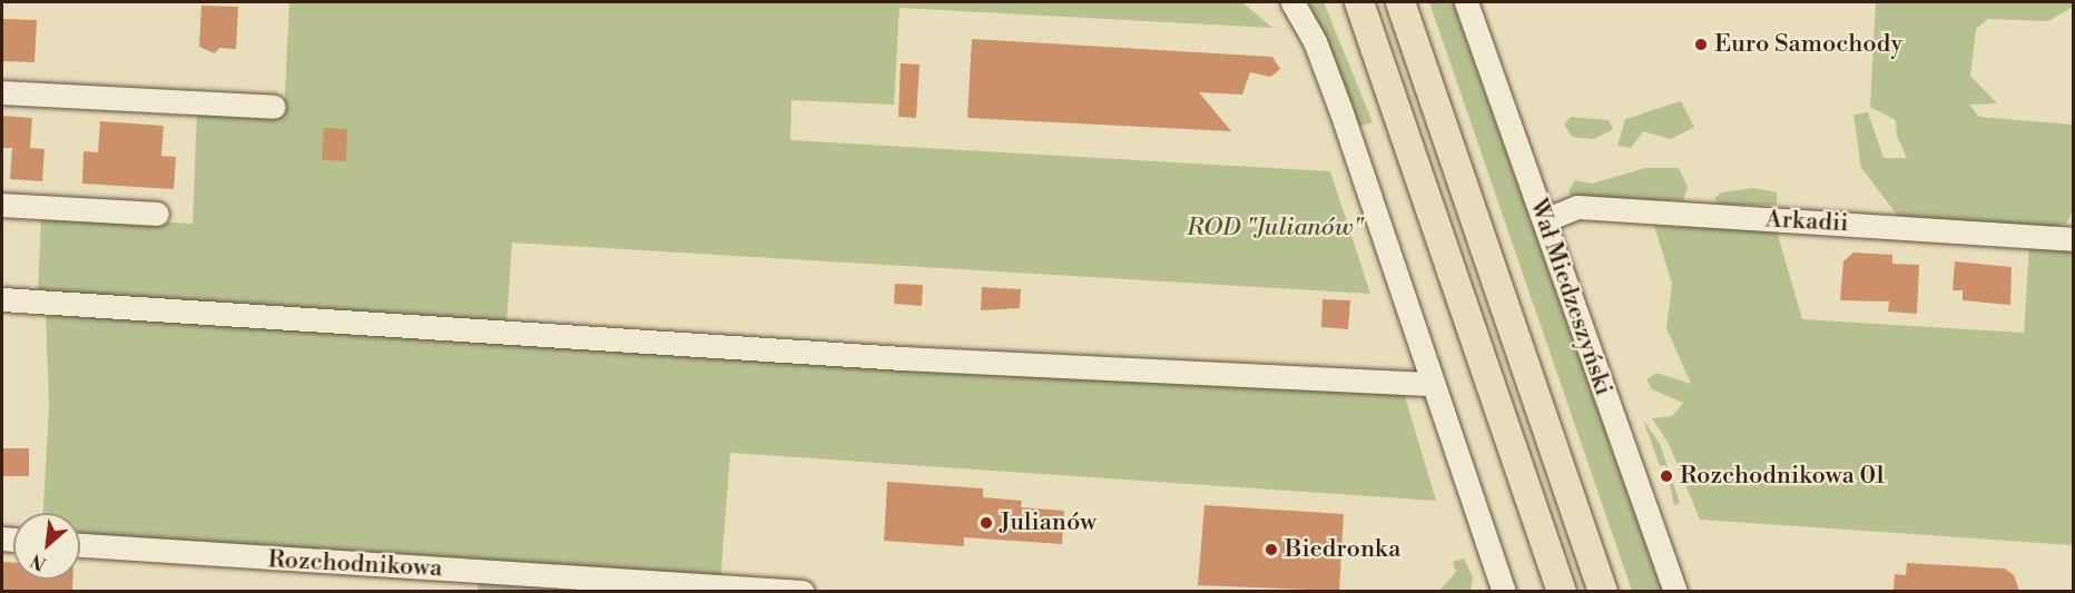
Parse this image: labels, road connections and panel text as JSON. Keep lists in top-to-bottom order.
{
  "streets": {
    "street": ["Arkadii", "Wał Miedzeszyński", "Rozchodnikowa"]
  },
  "crossings": [
    ["Arkadii", "Wał Miedzeszyński"]
  ],
  "parks": ["ROD \"Julianów\""],
  "places": [
    "Euro Samochody",
    "Rozchodnikowa 01",
    "Julianów",
    "Biedronka"
  ],
  "north": "bottom left"
}
